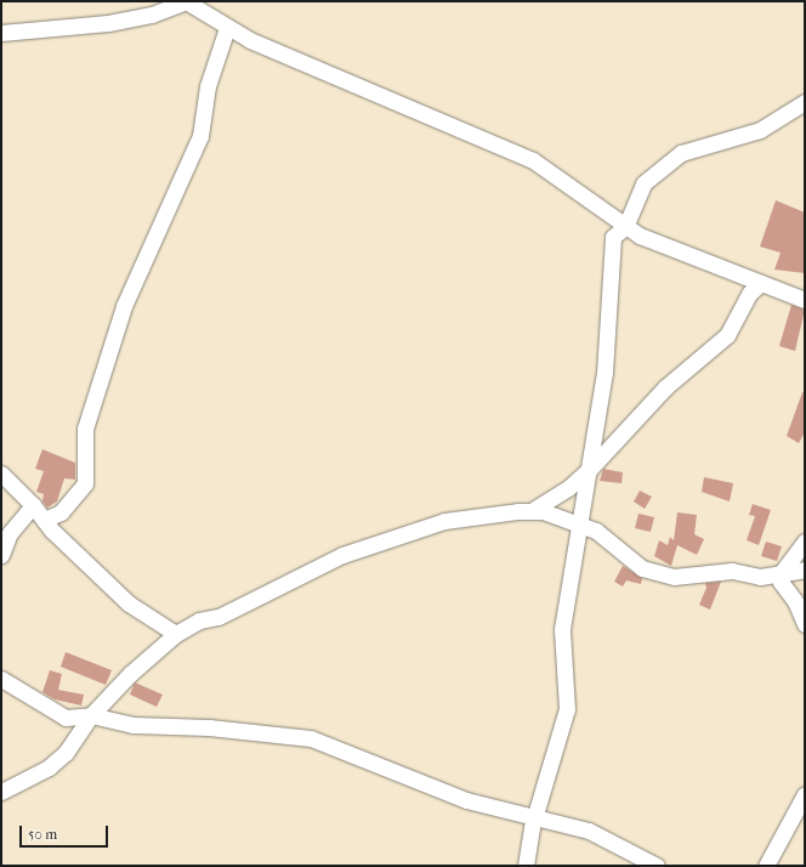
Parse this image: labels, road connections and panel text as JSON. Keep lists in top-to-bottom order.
{
  "scale_bar": "50 m"
}
